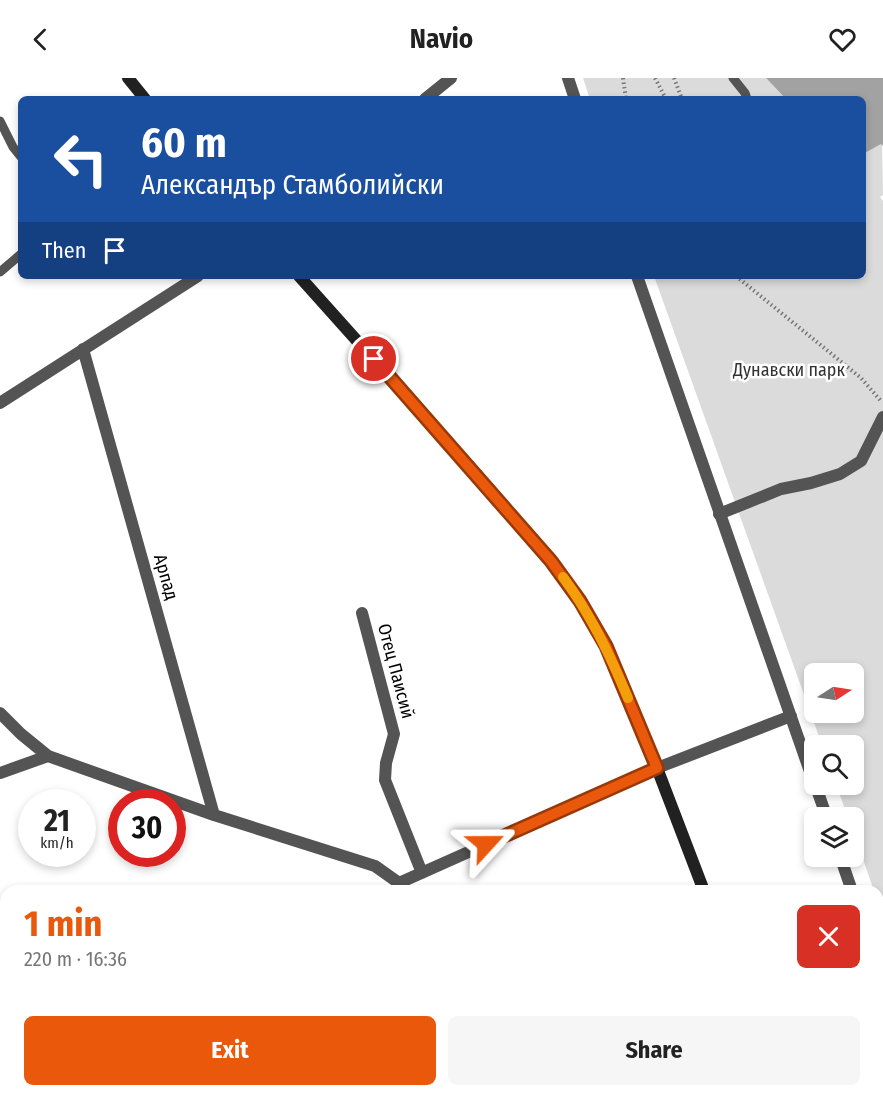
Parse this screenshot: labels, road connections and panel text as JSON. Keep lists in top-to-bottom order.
{
  "streets": {
    "street": ["Арпад", "Отец Паисий"]
  },
  "parks": ["Дунавски парк"],
  "north": "right",
  "page": {
    "header": "Navio",
    "turn": ["60 m", "Александър Стамболийски"],
    "then": "Then",
    "speed": "21 km/h",
    "limit": "30",
    "heading": ["1 min", "220 m · 16:36"],
    "buttons": ["Exit", "Share"]
  }
}
